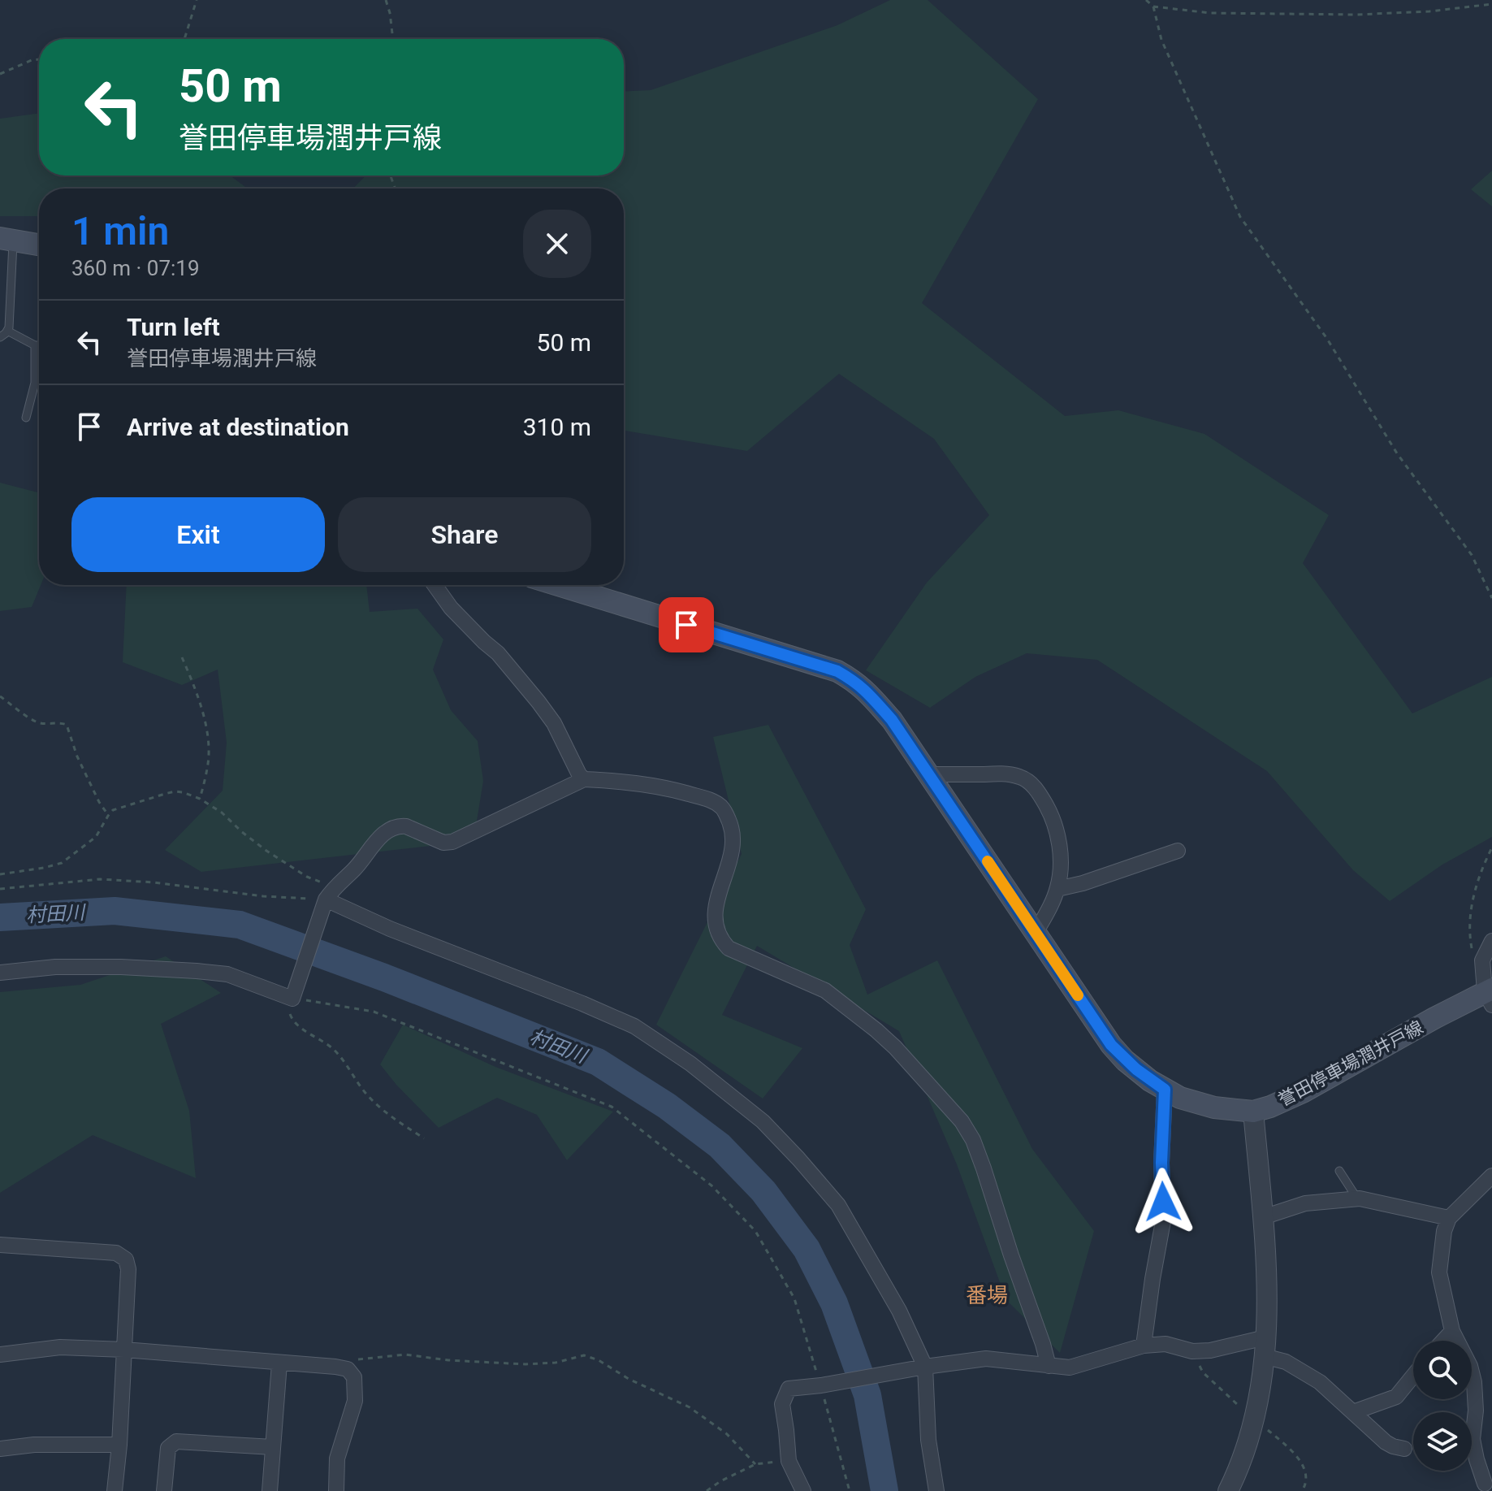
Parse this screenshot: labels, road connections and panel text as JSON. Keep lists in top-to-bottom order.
{
  "streets": {
    "main road": ["誉田停車場潤井戸線"]
  },
  "districts": ["番場"],
  "water": ["村田川"],
  "page": {
    "turn": ["50 m", "誉田停車場潤井戸線"],
    "heading": ["1 min", "360 m · 07:19"],
    "list": [
      {
        "name": "Turn left",
        "note": "誉田停車場潤井戸線",
        "value": "50 m"
      },
      {
        "name": "Arrive at destination",
        "value": "310 m"
      }
    ],
    "buttons": ["Exit", "Share"]
  }
}
